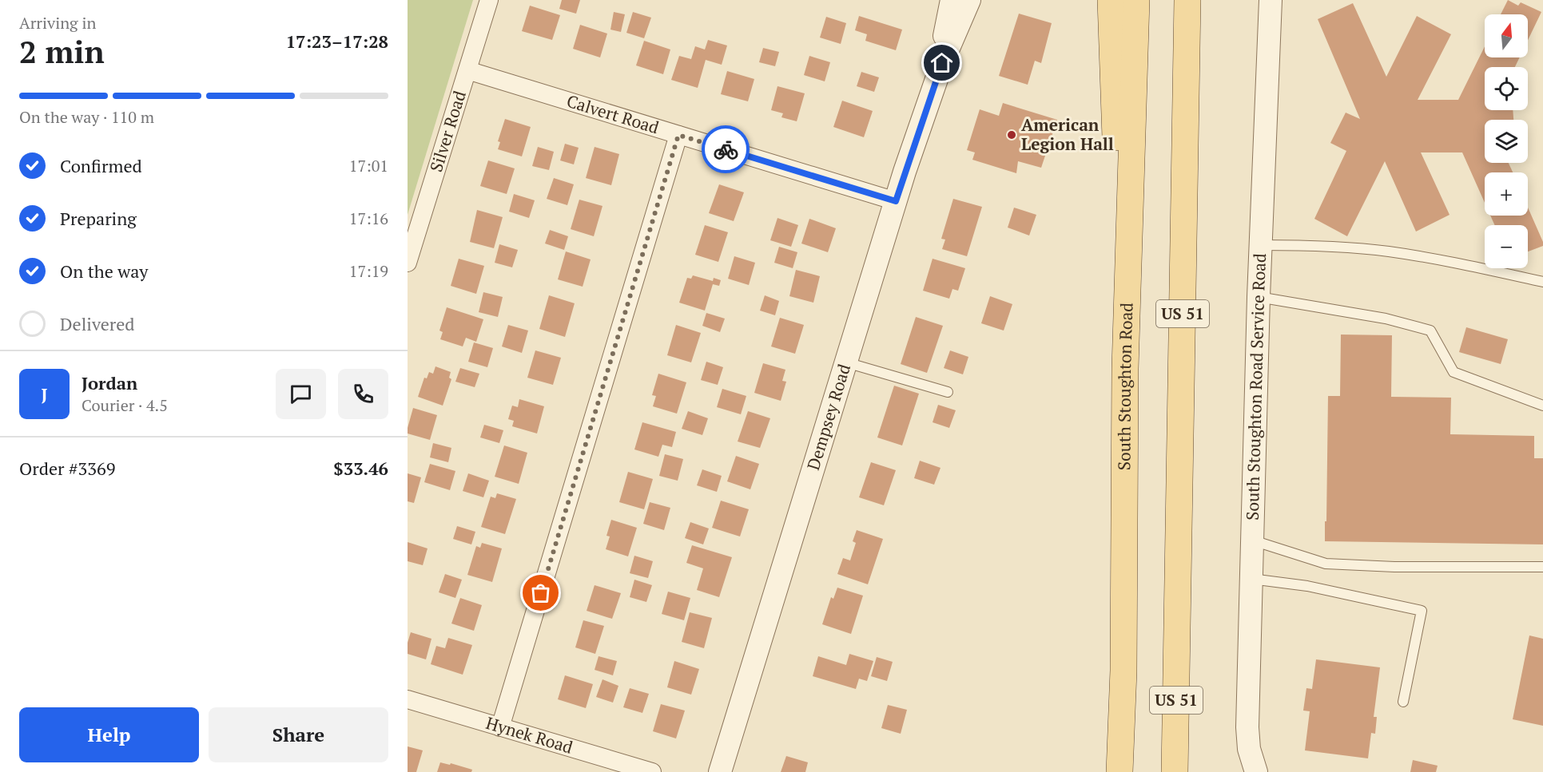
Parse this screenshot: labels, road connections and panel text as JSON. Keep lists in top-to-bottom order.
{
  "streets": {
    "main road": ["US 51", "South Stoughton Road"],
    "street": [
      "Calvert Road",
      "Silver Road",
      "South Stoughton Road Service Road",
      "Dempsey Road",
      "Hynek Road"
    ]
  },
  "crossings": [
    ["Calvert Road", "Silver Road"],
    ["Calvert Road", "Dempsey Road"]
  ],
  "places": ["American Legion Hall"],
  "north": "top",
  "page": {
    "heading": ["2 min", "Arriving in", "17:23–17:28"],
    "panel": [
      "Jordan",
      "Courier · 4.5",
      "Order #3369",
      "$33.46"
    ],
    "map_buttons": ["+", "−"],
    "bar": "On the way · 110 m",
    "list": [
      ["Confirmed", "17:01"],
      ["Preparing", "17:16"],
      ["On the way", "17:19"],
      "Delivered"
    ],
    "round": "J",
    "buttons": ["Help", "Share"]
  }
}
